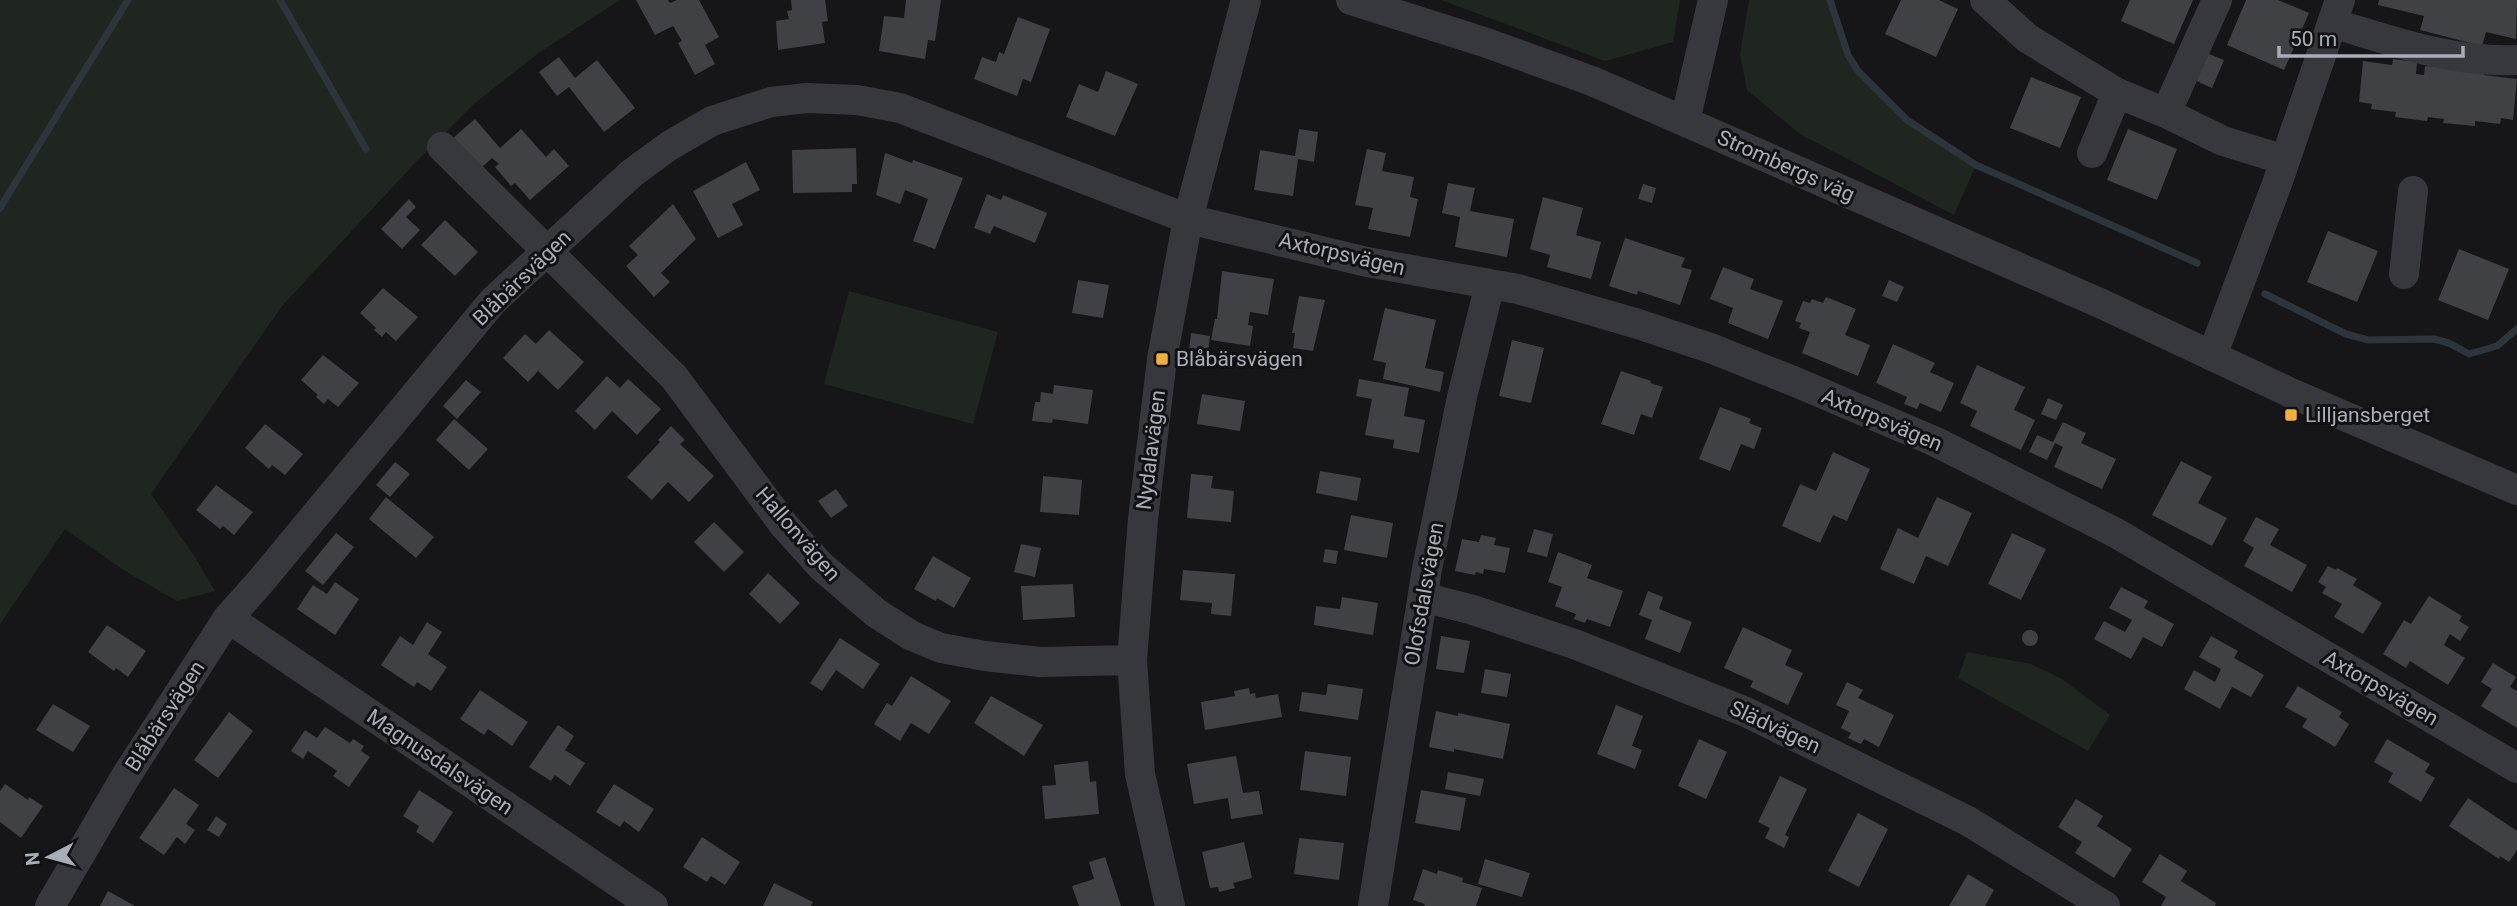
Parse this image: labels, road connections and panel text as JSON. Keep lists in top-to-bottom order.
{
  "streets": {
    "street": [
      "Strombergs väg",
      "Axtorpsvägen",
      "Blåbärsvägen",
      "Nydalavägen",
      "Hallonvägen",
      "Olofsdalsvägen",
      "Slädvägen",
      "Magnusdalsvägen"
    ]
  },
  "crossings": [
    ["Axtorpsvägen", "Blåbärsvägen"],
    ["Axtorpsvägen", "Nydalavägen"],
    ["Axtorpsvägen", "Olofsdalsvägen"],
    ["Blåbärsvägen", "Nydalavägen"],
    ["Blåbärsvägen", "Hallonvägen"],
    ["Blåbärsvägen", "Magnusdalsvägen"],
    ["Nydalavägen", "Hallonvägen"],
    ["Olofsdalsvägen", "Slädvägen"]
  ],
  "places": {
    "transit": ["Blåbärsvägen", "Lilljansberget"]
  },
  "scale_bar": "50 m",
  "north": "left"
}
